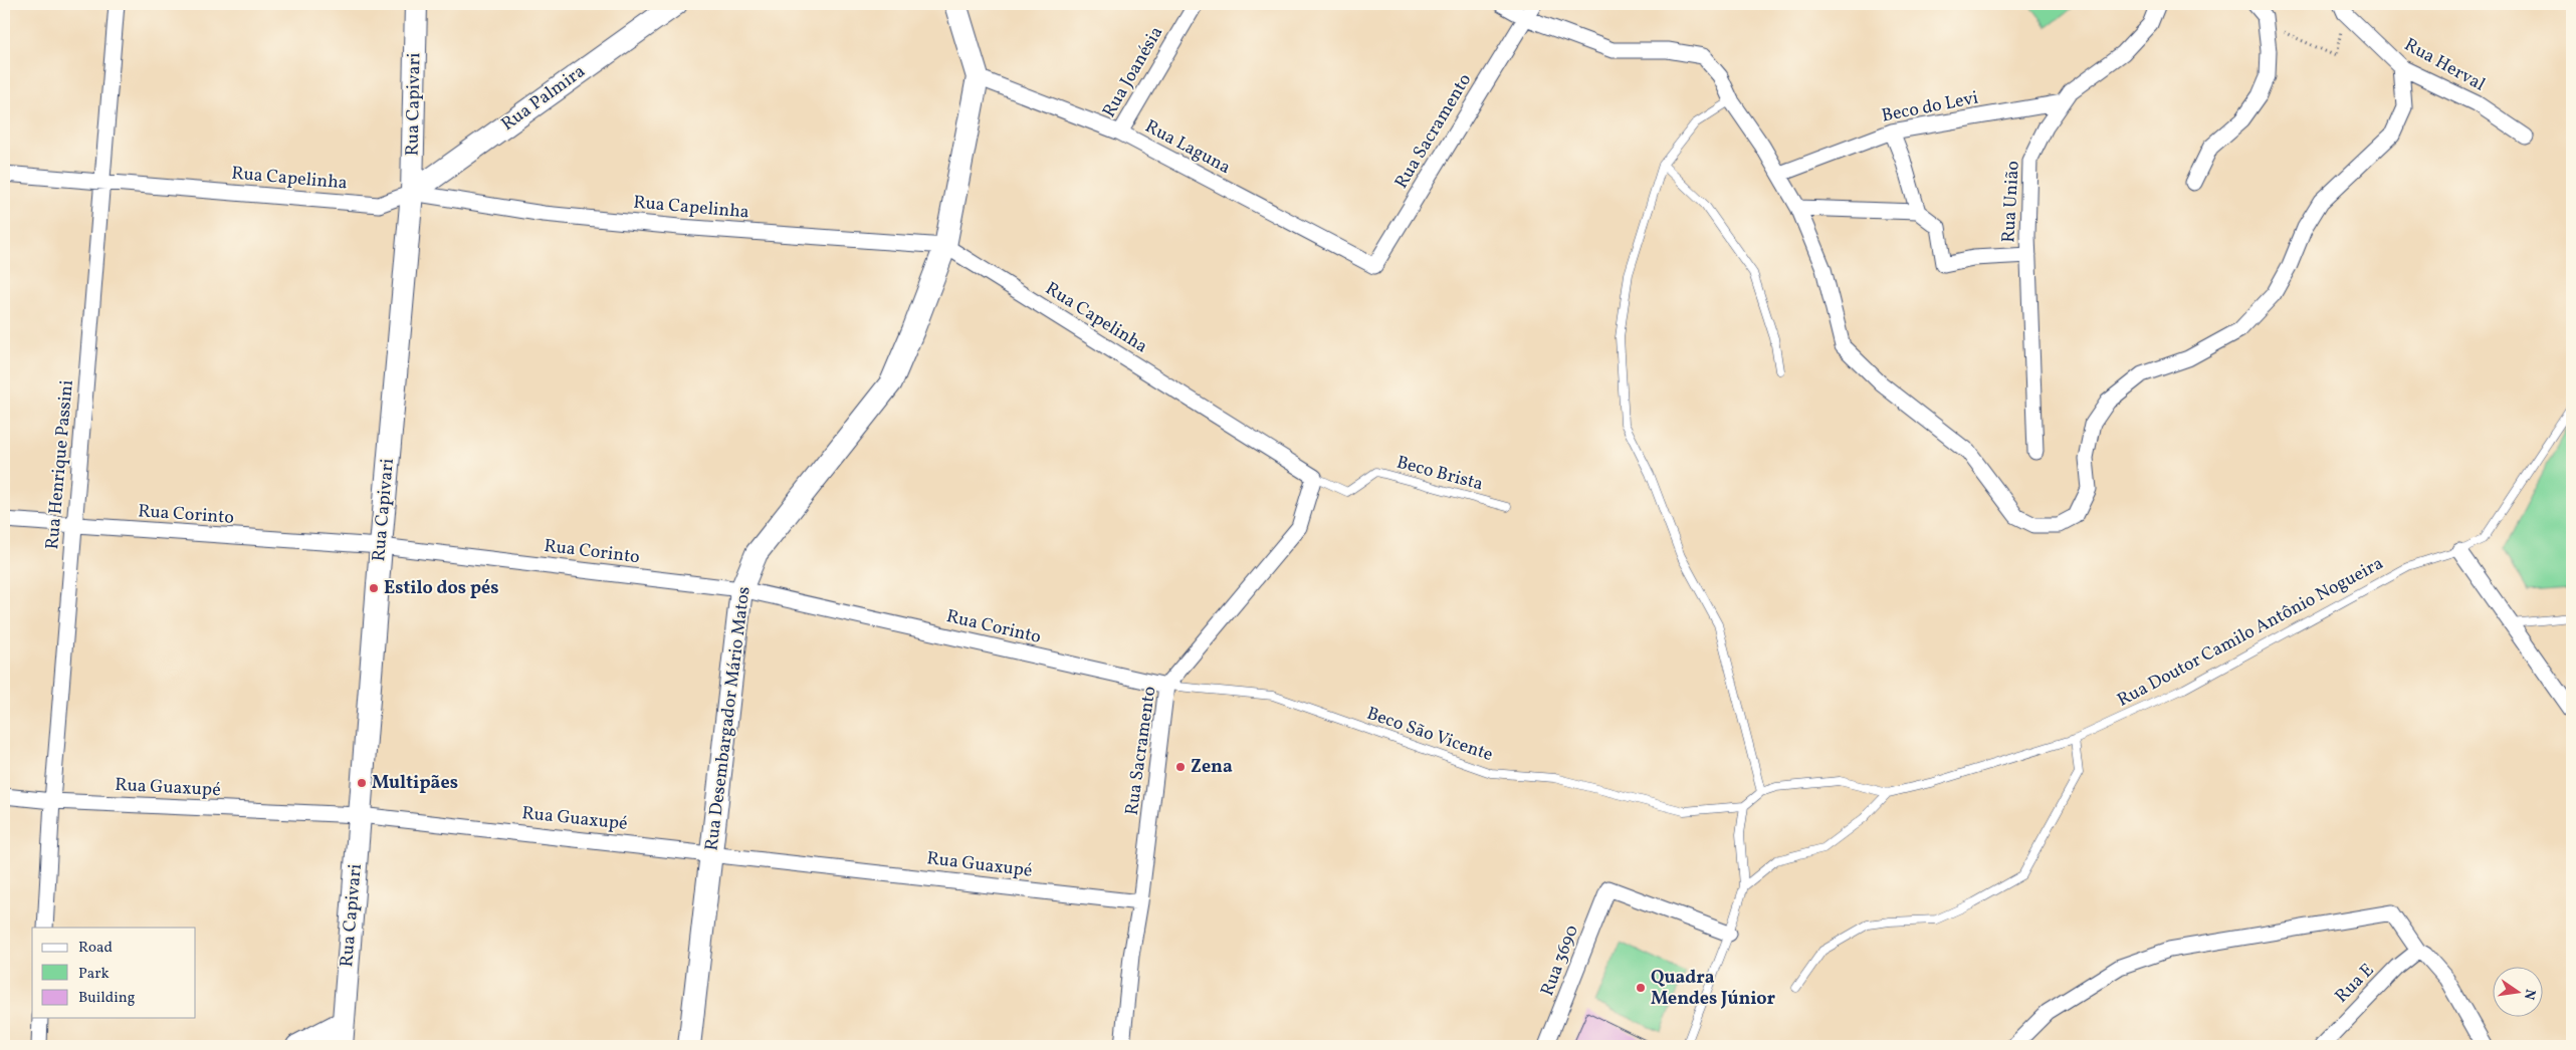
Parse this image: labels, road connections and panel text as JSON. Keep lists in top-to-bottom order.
{
  "streets": {
    "street": [
      "Rua Herval",
      "Rua Joanésia",
      "Rua Palmira",
      "Rua Capivari",
      "Beco do Levi",
      "Rua Sacramento",
      "Rua Laguna",
      "Rua Capelinha",
      "Rua União",
      "Rua Henrique Passini",
      "Rua Corinto",
      "Rua Desembargador Mário Matos",
      "Rua Guaxupé",
      "Rua 3690",
      "Rua E"
    ],
    "lane": ["Beco Brista", "Rua Doutor Camilo Antônio Nogueira", "Beco São Vicente"]
  },
  "crossings": [
    ["Rua Joanésia", "Rua Laguna"],
    ["Rua Palmira", "Rua Capivari"],
    ["Rua Palmira", "Rua Capelinha"],
    ["Rua Capivari", "Rua Capelinha"],
    ["Rua Capivari", "Rua Corinto"],
    ["Rua Capivari", "Rua Guaxupé"],
    ["Beco do Levi", "Rua União"],
    ["Rua Sacramento", "Rua Laguna"],
    ["Rua Sacramento", "Rua Capelinha"],
    ["Rua Sacramento", "Beco Brista"],
    ["Rua Sacramento", "Rua Corinto"],
    ["Rua Sacramento", "Beco São Vicente"],
    ["Rua Sacramento", "Rua Guaxupé"],
    ["Rua Laguna", "Rua Desembargador Mário Matos"],
    ["Rua Capelinha", "Rua Henrique Passini"],
    ["Rua Capelinha", "Beco Brista"],
    ["Rua Capelinha", "Rua Desembargador Mário Matos"],
    ["Rua Henrique Passini", "Rua Corinto"],
    ["Rua Henrique Passini", "Rua Guaxupé"],
    ["Rua Corinto", "Rua Desembargador Mário Matos"],
    ["Rua Corinto", "Beco São Vicente"],
    ["Rua Doutor Camilo Antônio Nogueira", "Beco São Vicente"],
    ["Rua Desembargador Mário Matos", "Rua Guaxupé"]
  ],
  "places": [
    "Estilo dos pés",
    "Zena",
    "Multipães",
    "Quadra Mendes Júnior"
  ],
  "legend": ["Road", "Park", "Building"],
  "north": "right"
}
